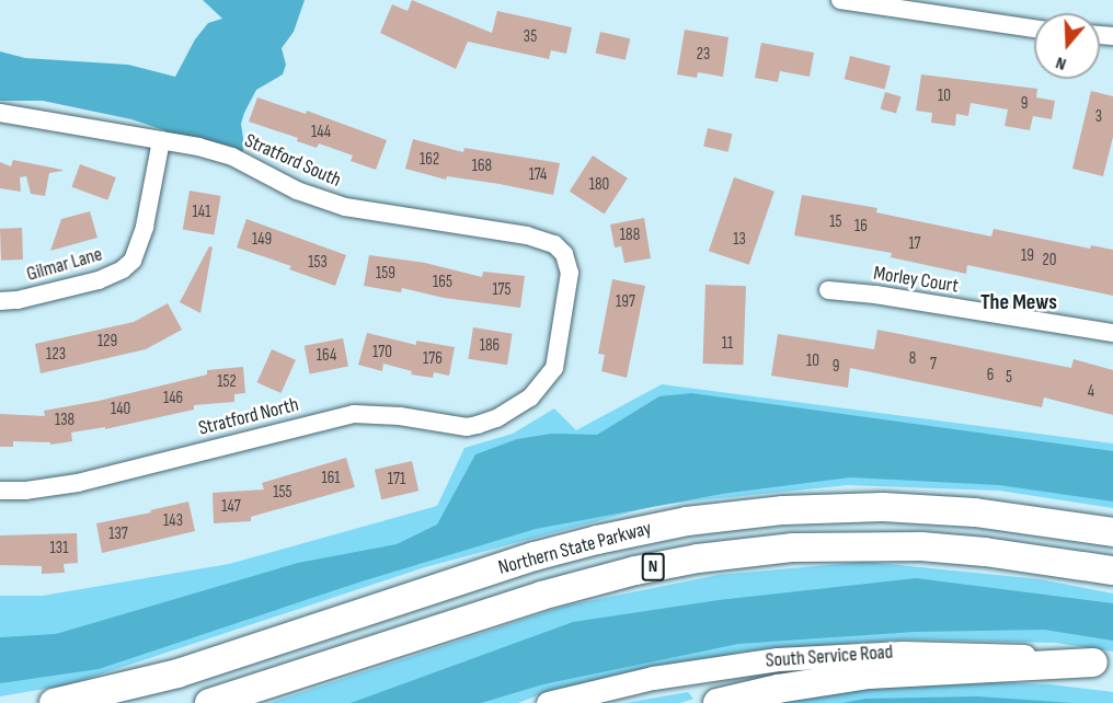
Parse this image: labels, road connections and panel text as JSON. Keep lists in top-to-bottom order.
{
  "streets": {
    "highway": ["Northern State Parkway", "N"],
    "main road": ["South Service Road"],
    "street": [
      "Stratford South",
      "Gilmar Lane",
      "Morley Court",
      "Stratford North"
    ]
  },
  "crossings": [
    ["Stratford South", "Gilmar Lane"],
    ["Stratford South", "Stratford North"]
  ],
  "districts": ["The Mews"],
  "house_numbers": [
    "35",
    "23",
    "10",
    "9",
    "3",
    "144",
    "162",
    "168",
    "174",
    "180",
    "141",
    "15",
    "16",
    "188",
    "149",
    "13",
    "17",
    "19",
    "20",
    "153",
    "159",
    "165",
    "175",
    "197",
    "129",
    "11",
    "186",
    "170",
    "123",
    "164",
    "176",
    "8",
    "10",
    "7",
    "9",
    "6",
    "5",
    "152",
    "4",
    "146",
    "140",
    "138",
    "161",
    "171",
    "155",
    "147",
    "143",
    "137",
    "131"
  ],
  "north": "bottom"
}
